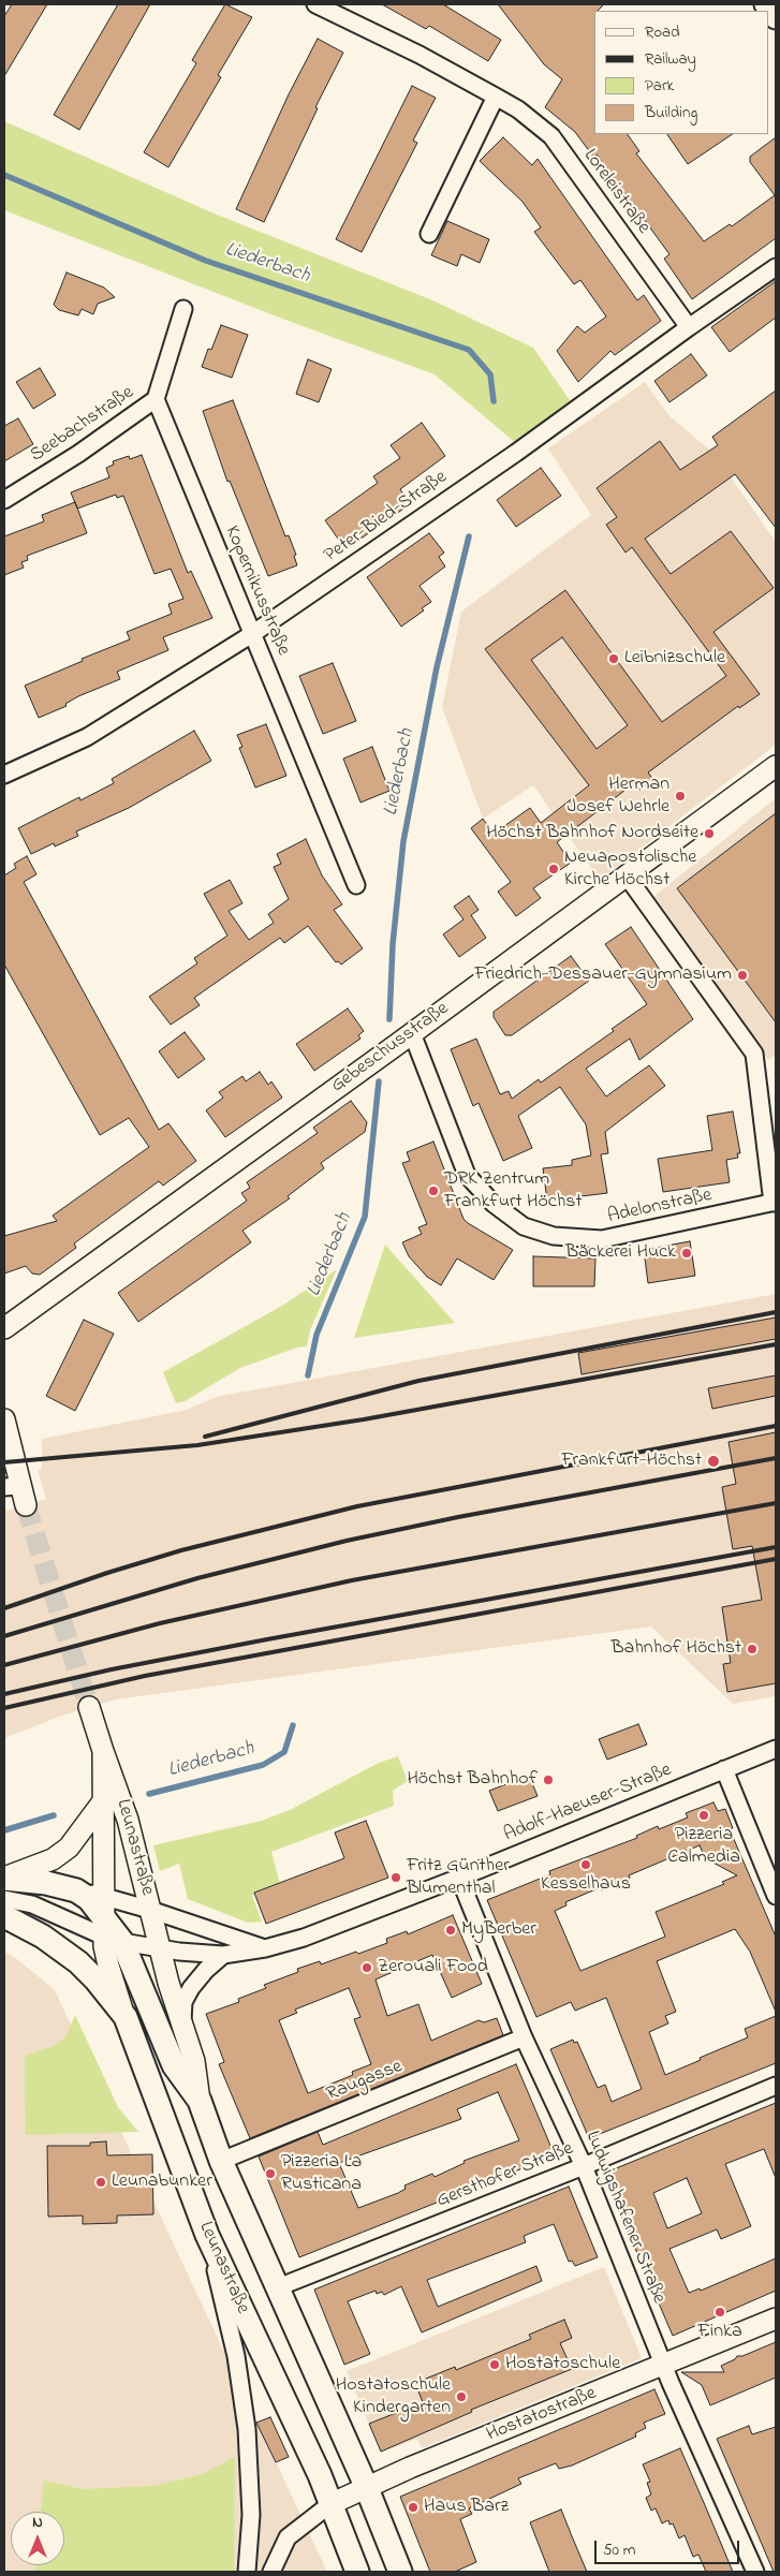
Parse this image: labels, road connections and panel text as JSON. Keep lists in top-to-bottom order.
{
  "streets": {
    "main road": ["Leunastraße"],
    "street": [
      "Loreleistraße",
      "Seebachstraße",
      "Peter-Bied-Straße",
      "Kopernikusstraße",
      "Gebeschusstraße",
      "Adelonstraße",
      "Adolf-Haeuser-Straße",
      "Raugasse",
      "Gersthofer Straße",
      "Ludwigshafener Straße",
      "Hostatostraße"
    ]
  },
  "crossings": [
    ["Loreleistraße", "Peter-Bied-Straße"],
    ["Seebachstraße", "Kopernikusstraße"],
    ["Peter-Bied-Straße", "Kopernikusstraße"],
    ["Gebeschusstraße", "Adelonstraße"],
    ["Adolf-Haeuser-Straße", "Leunastraße"],
    ["Adolf-Haeuser-Straße", "Ludwigshafener Straße"],
    ["Leunastraße", "Raugasse"],
    ["Leunastraße", "Gersthofer Straße"],
    ["Leunastraße", "Hostatostraße"],
    ["Raugasse", "Ludwigshafener Straße"],
    ["Gersthofer Straße", "Ludwigshafener Straße"],
    ["Ludwigshafener Straße", "Hostatostraße"]
  ],
  "water": ["Liederbach"],
  "places": [
    "Leibnizschule",
    "Herman Josef Wehrle",
    "Höchst Bahnhof Nordseite",
    "Neuapostolische Kirche Höchst",
    "Friedrich-Dessauer-Gymnasium",
    "DRK Zentrum Frankfurt Höchst",
    "Bäckerei Huck",
    "Frankfurt-Höchst",
    "Bahnhof Höchst",
    "Höchst Bahnhof",
    "Pizzeria Calmedia",
    "Kesselhaus",
    "Fritz Günther Blumenthal",
    "MyBerber",
    "Zerouali Food",
    "Pizzeria La Rusticana",
    "Leunabunker",
    "Finka",
    "Hostatoschule",
    "Hostatoschule Kindergarten",
    "Haus Barz"
  ],
  "legend": [
    "Road",
    "Railway",
    "Park",
    "Building"
  ],
  "scale_bar": "50 m",
  "north": "top"
}
